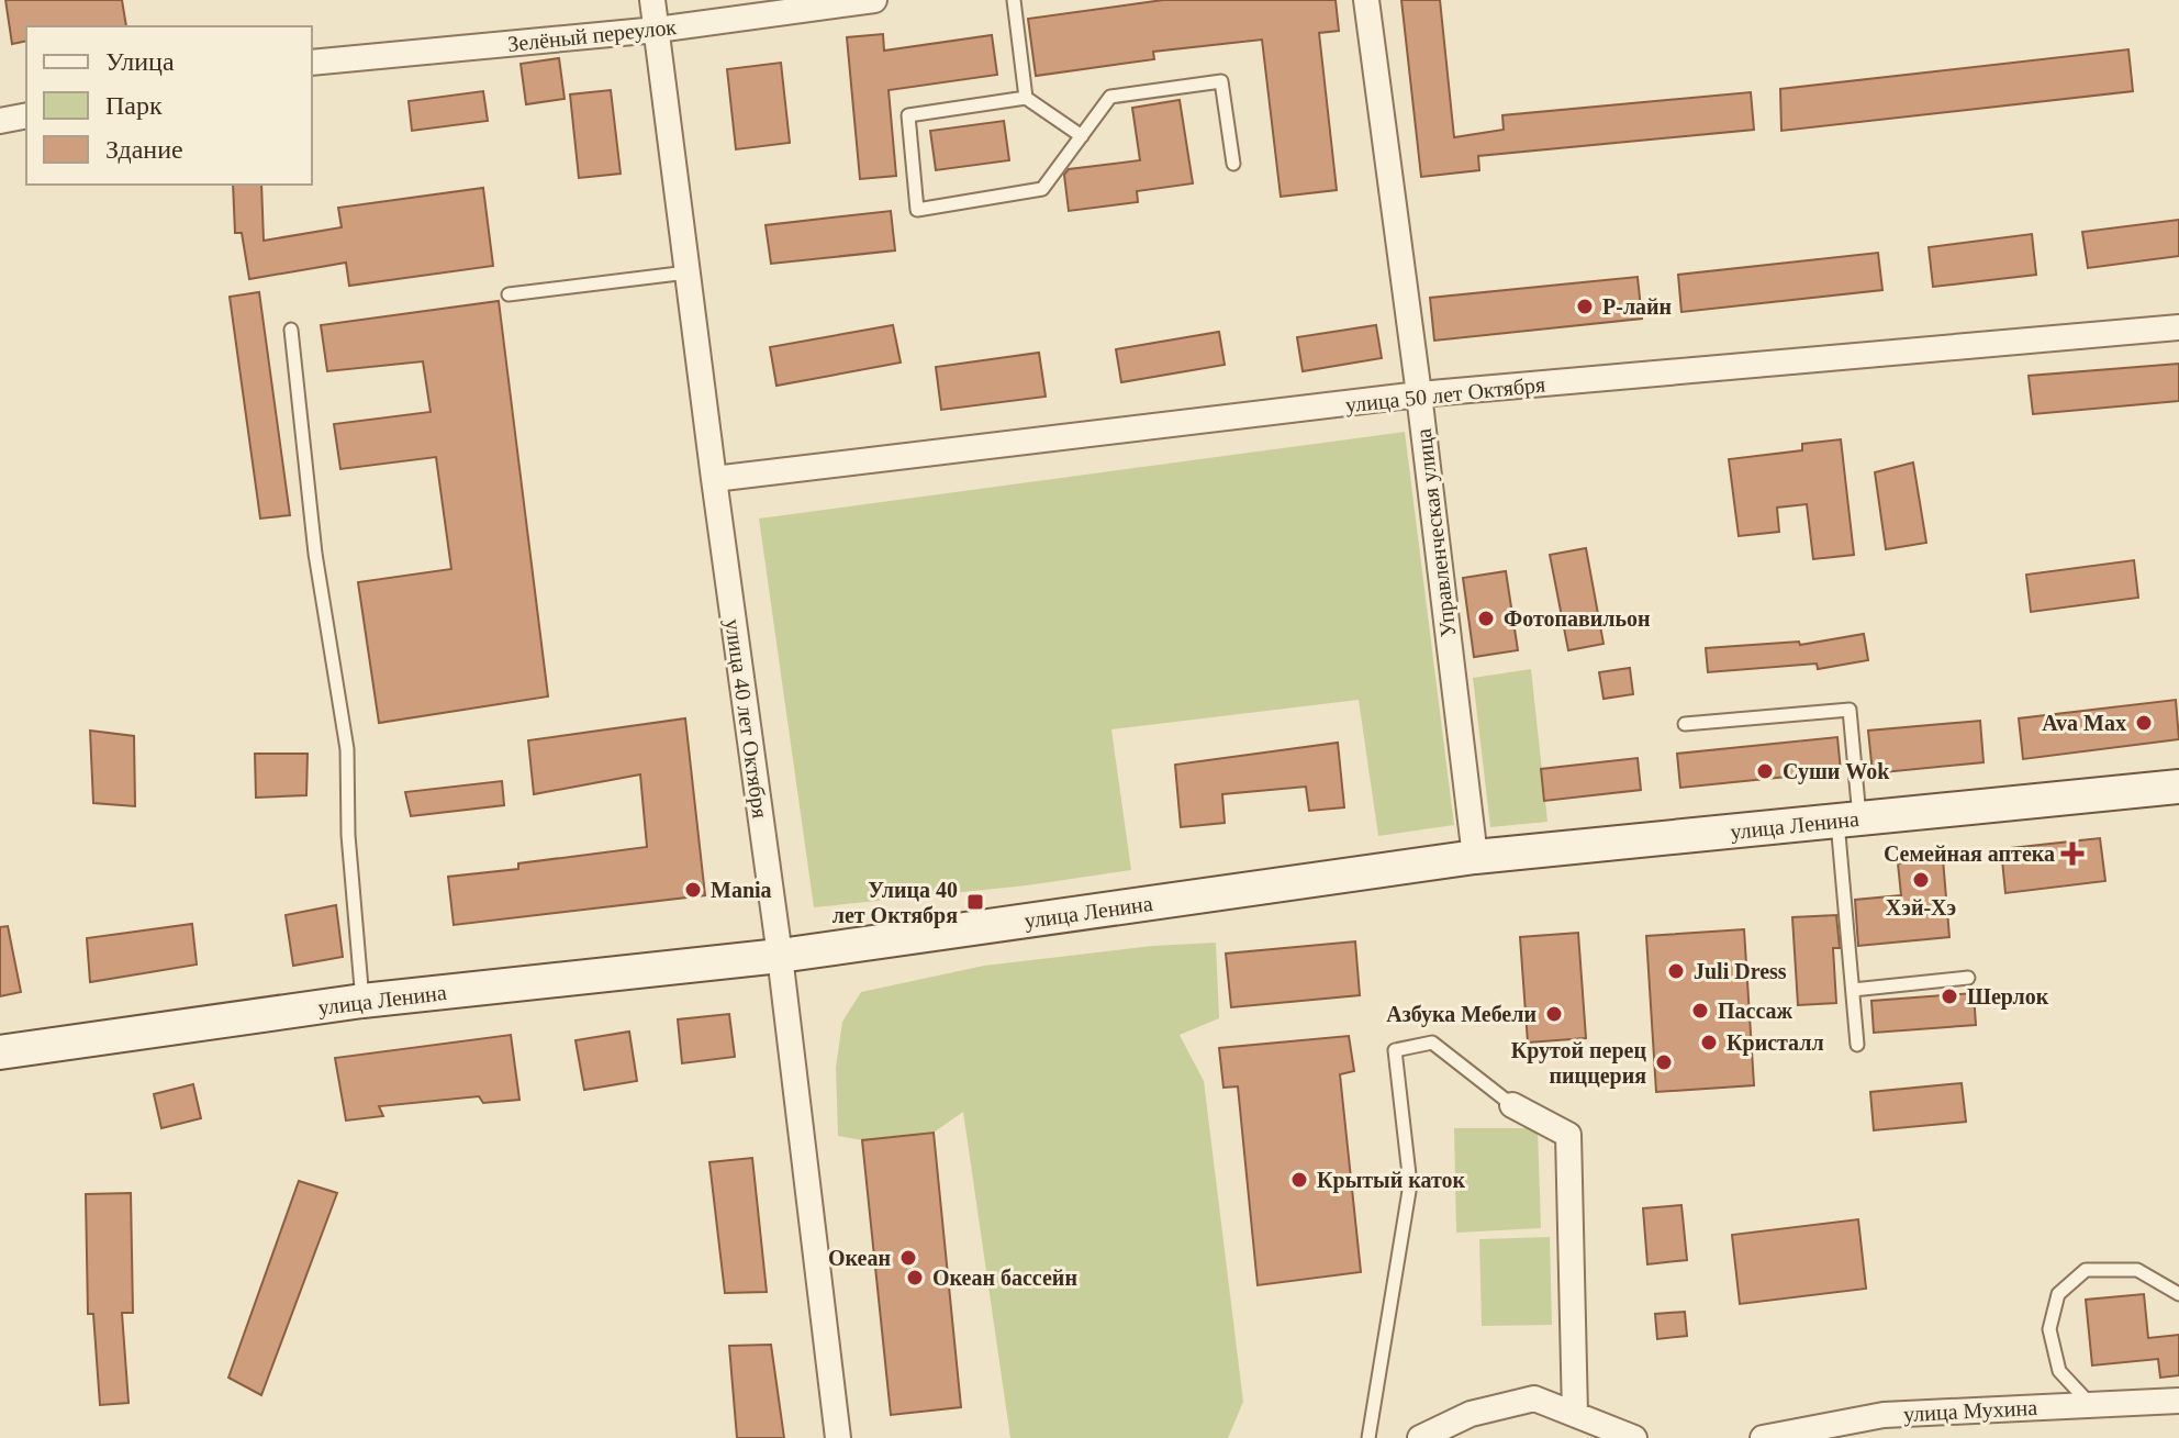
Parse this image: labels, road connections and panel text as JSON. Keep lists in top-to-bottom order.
{
  "streets": {
    "main road": ["улица Ленина"],
    "street": [
      "Зелёный переулок",
      "улица 50 лет Октября",
      "Управленческая улица",
      "улица 40 лет Октября",
      "улица Мухина"
    ]
  },
  "crossings": [
    ["Зелёный переулок", "улица 40 лет Октября"],
    ["улица 50 лет Октября", "Управленческая улица"],
    ["улица 50 лет Октября", "улица 40 лет Октября"],
    ["Управленческая улица", "улица Ленина"],
    ["улица 40 лет Октября", "улица Ленина"]
  ],
  "places": {
    "other": [
      "Р-лайн",
      "Фотопавильон",
      "Ava Max",
      "Суши Wok",
      "Хэй-Хэ",
      "Mania",
      "Juli Dress",
      "Шерлок",
      "Пассаж",
      "Азбука Мебели",
      "Кристалл",
      "Крутой перец пиццерия",
      "Крытый каток",
      "Океан",
      "Океан бассейн"
    ],
    "health": ["Семейная аптека"],
    "transit": ["Улица 40 лет Октября"]
  },
  "legend": ["Улица", "Парк", "Здание"]
}
